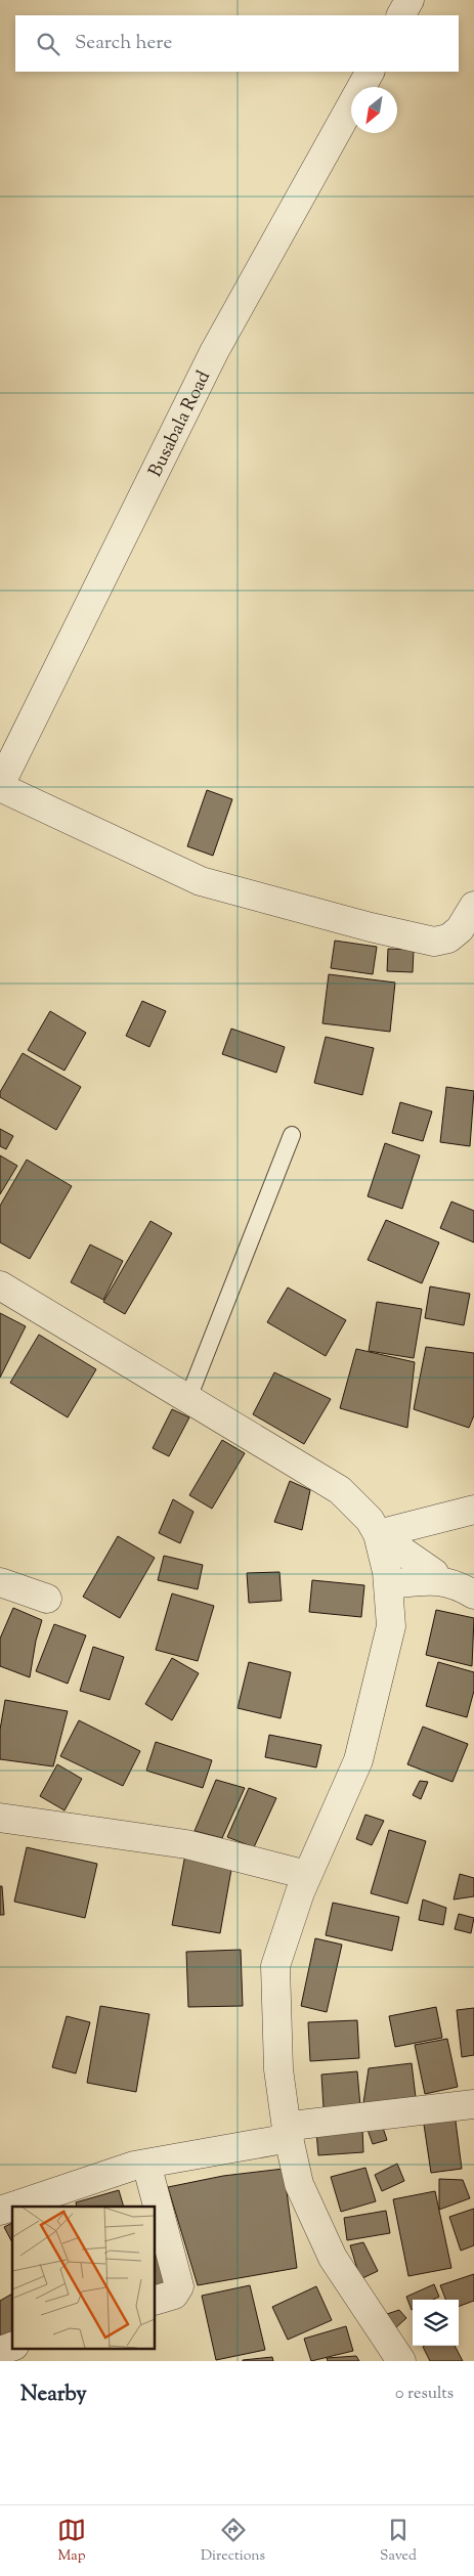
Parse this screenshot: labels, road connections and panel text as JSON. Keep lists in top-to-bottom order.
{
  "streets": {
    "street": ["Busabala Road"]
  },
  "north": "bottom left",
  "page": {
    "search": "Search here",
    "heading": ["Nearby", "0 results"],
    "nav": ["Map", "Directions", "Saved"]
  }
}
